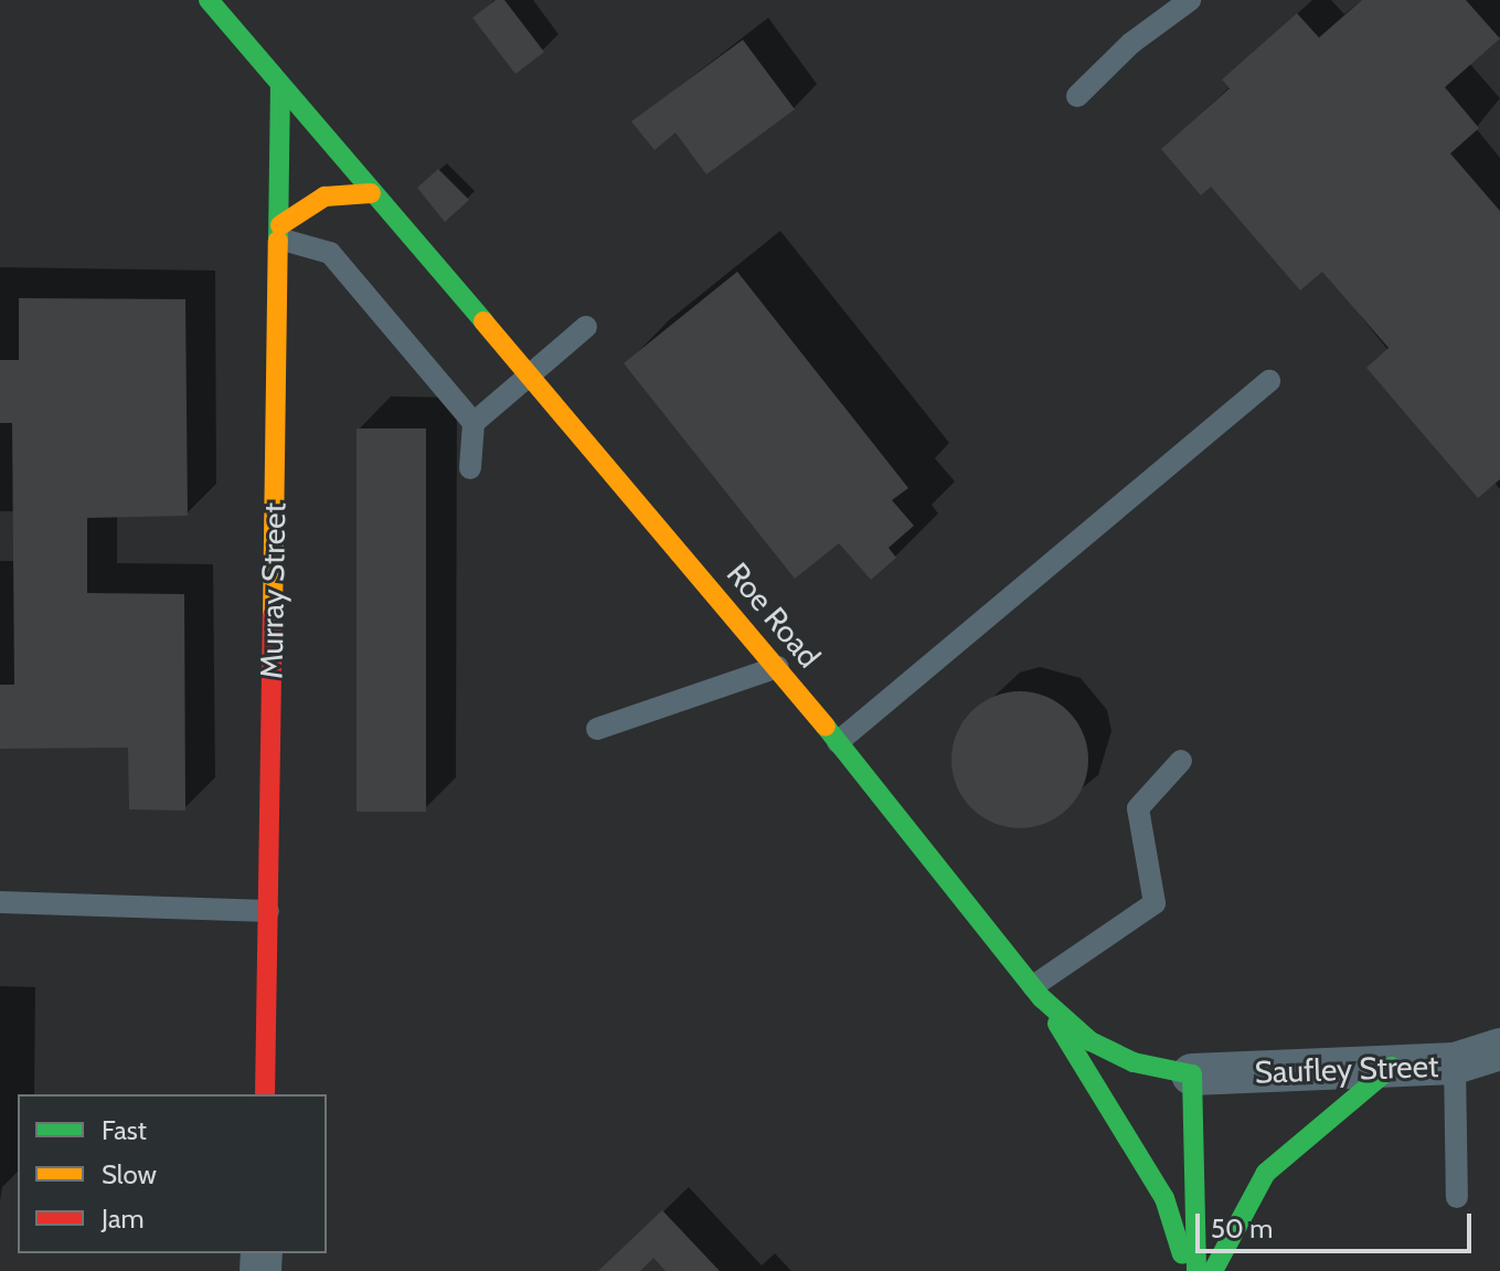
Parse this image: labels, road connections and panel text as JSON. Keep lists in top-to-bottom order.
{
  "streets": {
    "street": ["Murray Street", "Roe Road", "Saufley Street"]
  },
  "crossings": [
    ["Murray Street", "Roe Road"],
    ["Roe Road", "Saufley Street"]
  ],
  "legend": ["Fast", "Slow", "Jam"],
  "scale_bar": "50 m"
}
